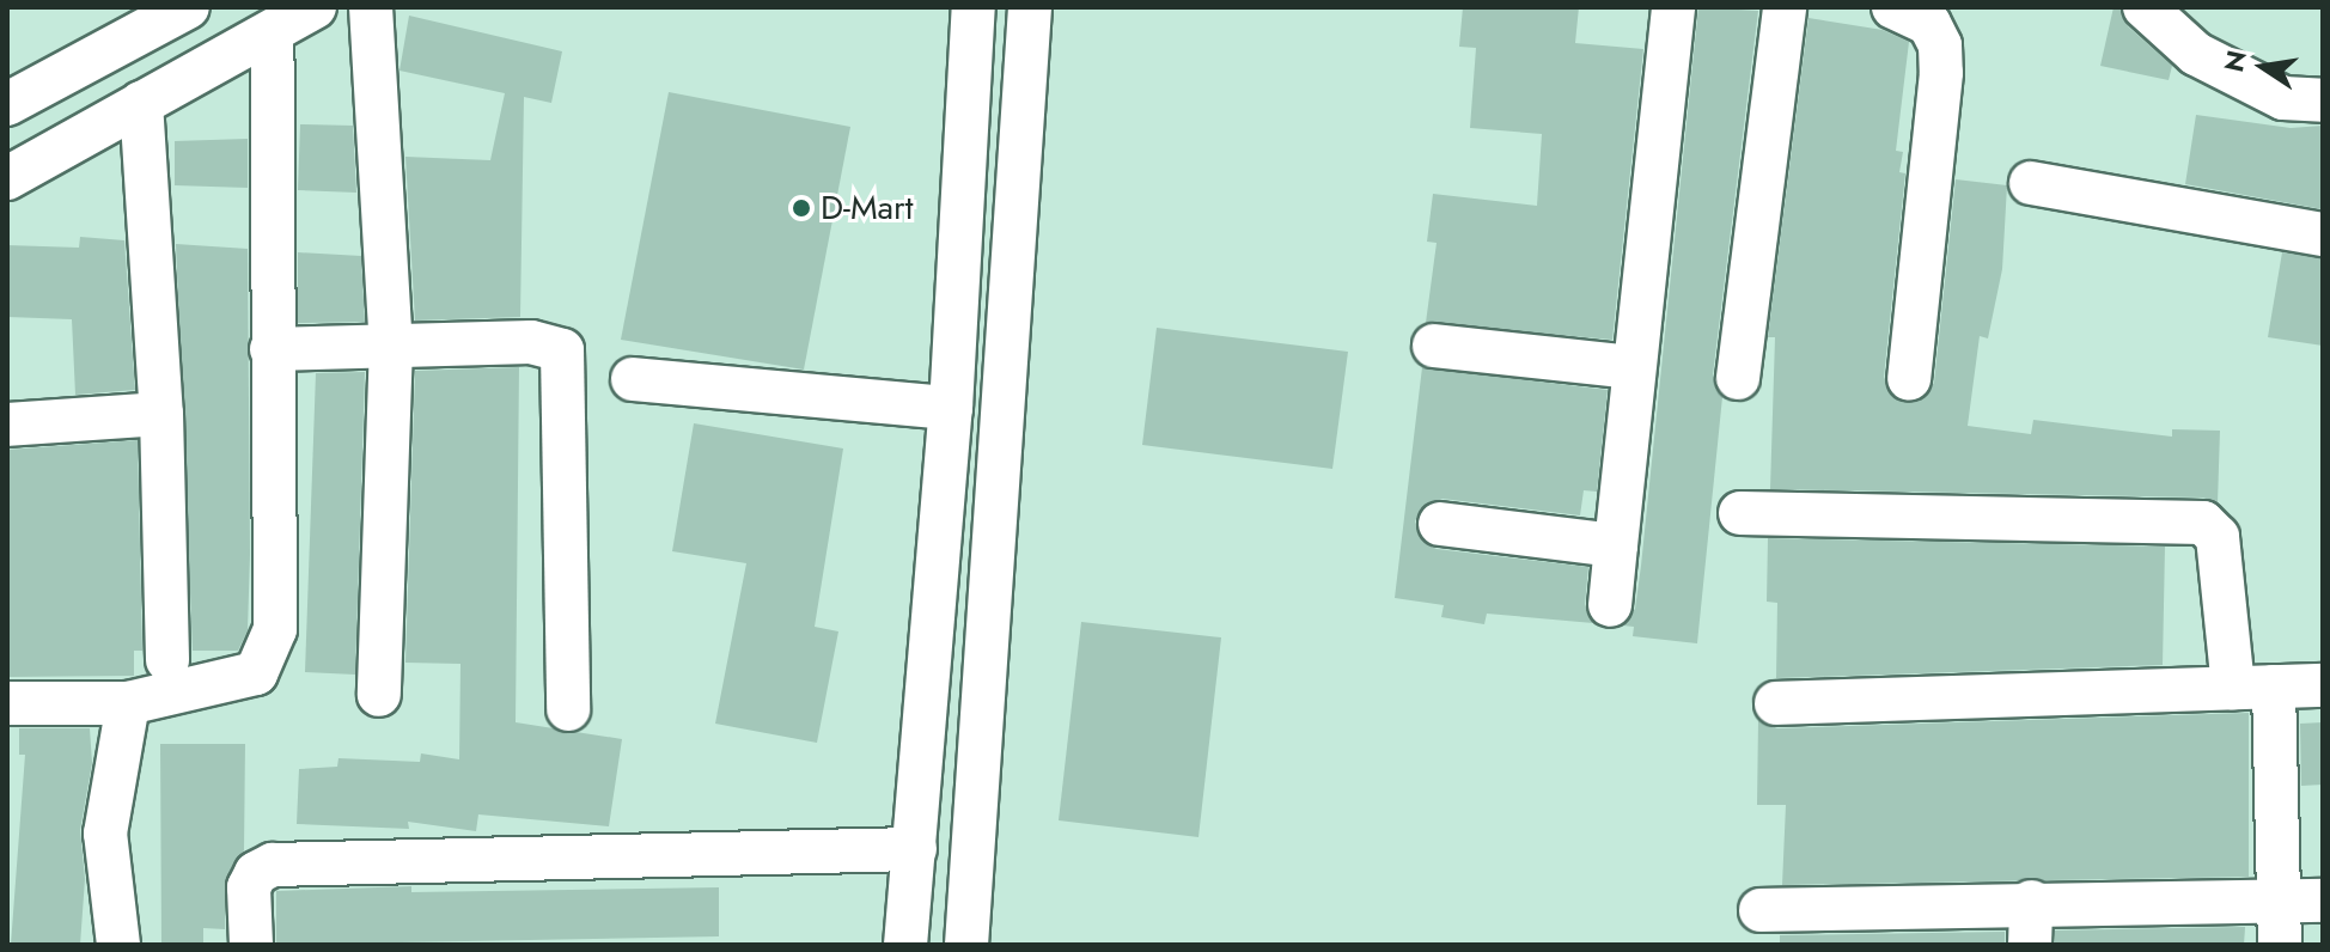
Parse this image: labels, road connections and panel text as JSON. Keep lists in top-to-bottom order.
{
  "places": ["D-Mart"],
  "north": "left"
}
